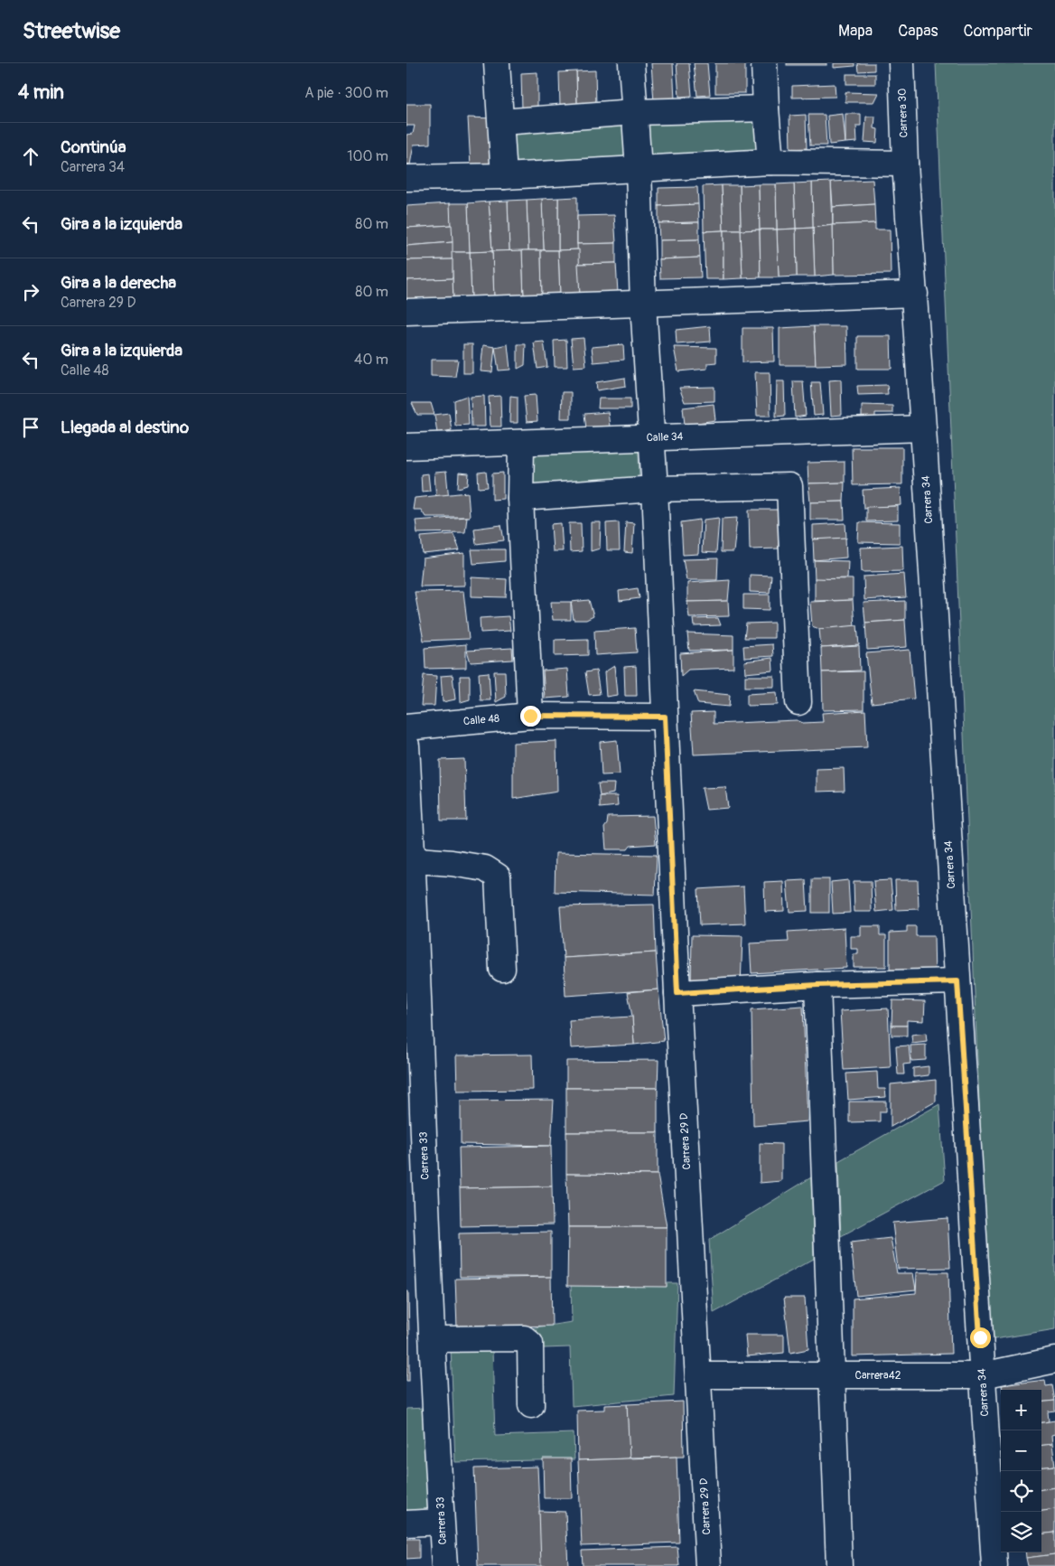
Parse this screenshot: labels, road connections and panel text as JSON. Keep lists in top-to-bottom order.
{
  "streets": {
    "street": [
      "Carrera 30",
      "Calle 34",
      "Carrera 34",
      "Calle 48",
      "Carrera 29 D",
      "Carrera 33",
      "Carrera42"
    ]
  },
  "crossings": [
    ["Carrera 30", "Carrera 34"],
    ["Calle 34", "Carrera 34"],
    ["Calle 34", "Carrera 29 D"],
    ["Carrera 34", "Carrera42"],
    ["Calle 48", "Carrera 29 D"],
    ["Carrera 29 D", "Carrera42"]
  ],
  "page": {
    "header": "Streetwise",
    "nav": ["Mapa", "Capas", "Compartir"],
    "heading": ["4 min", "A pie · 300 m"],
    "list": [
      ["Continúa", "Carrera 34", "100 m"],
      ["Gira a la izquierda", "80 m"],
      ["Gira a la derecha", "Carrera 29 D", "80 m"],
      ["Gira a la izquierda", "Calle 48", "40 m"],
      "Llegada al destino"
    ],
    "map_buttons": ["+", "−"]
  }
}
